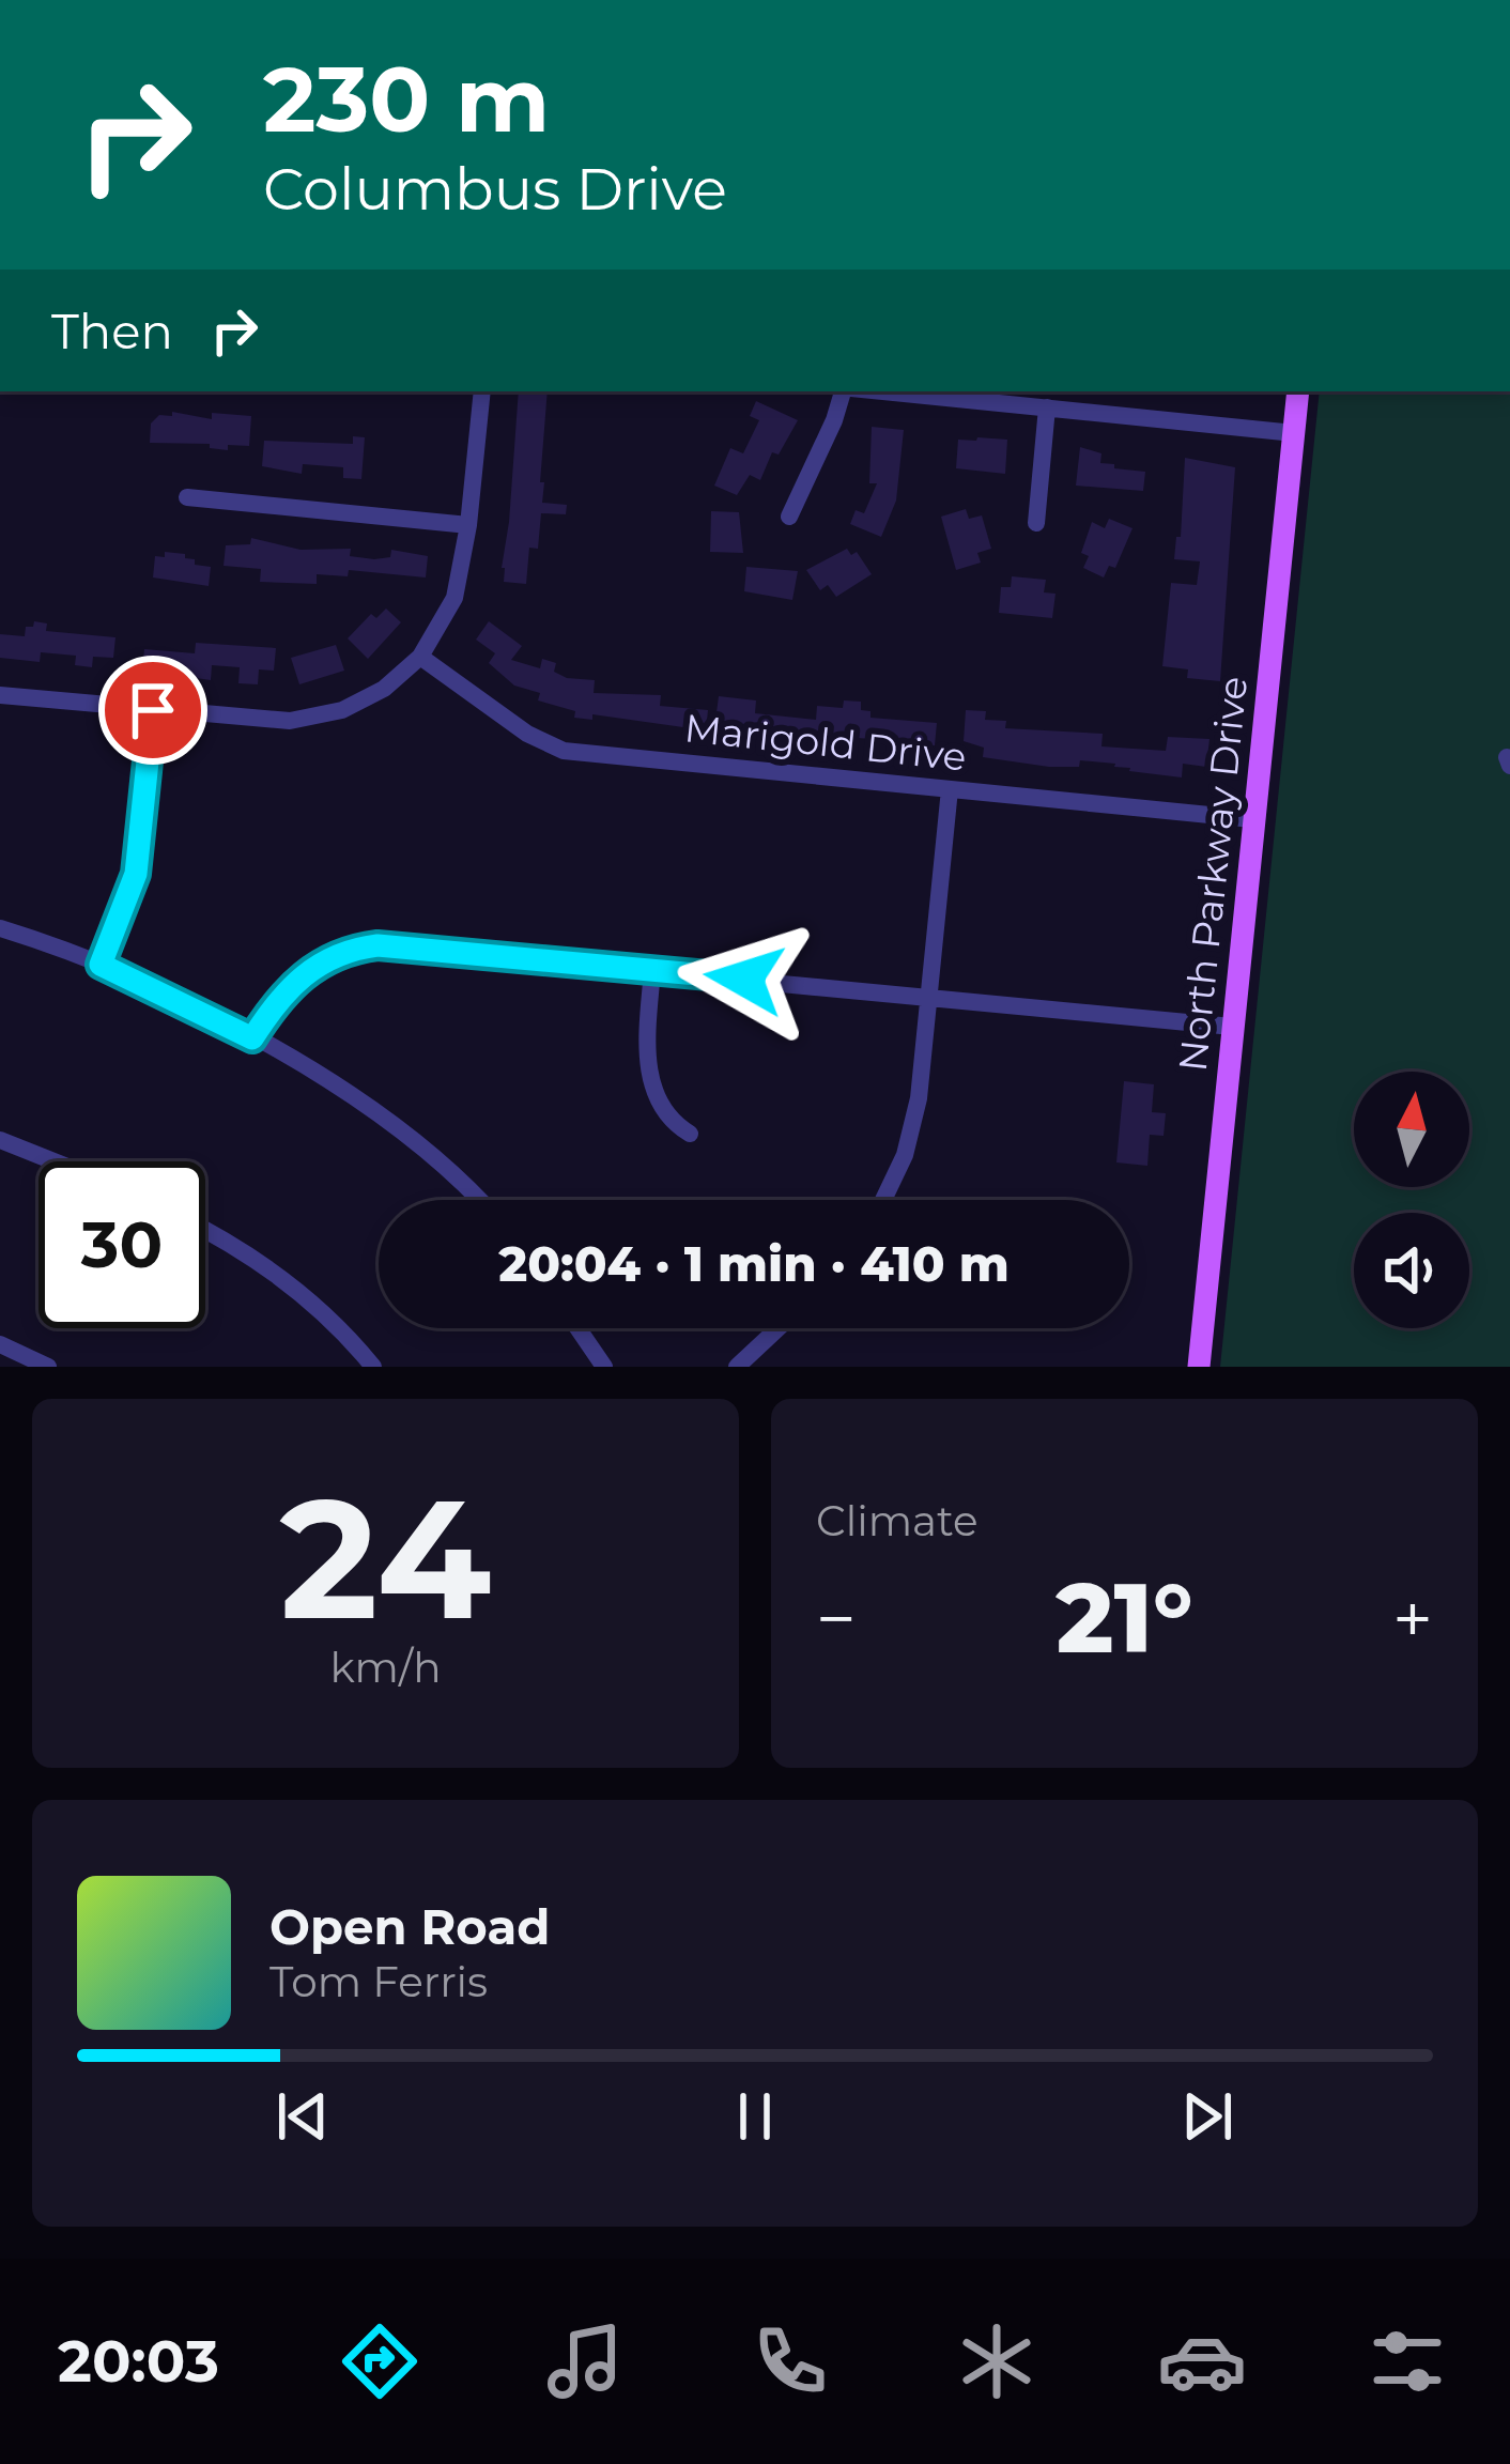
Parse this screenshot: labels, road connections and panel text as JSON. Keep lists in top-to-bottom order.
{
  "streets": {
    "main road": ["North Parkway Drive"],
    "street": ["Marigold Drive"]
  },
  "crossings": [
    ["Marigold Drive", "North Parkway Drive"]
  ],
  "north": "top",
  "page": {
    "turn": ["230 m", "Columbus Drive"],
    "then": "Then",
    "limit": "30",
    "trip": "20:04 · 1 min · 410 m",
    "tile": [
      ["24", "km/h"],
      "Climate"
    ],
    "heat": ["−", "21°", "+"],
    "song": ["Open Road", "Tom Ferris"],
    "tabs": "20:03"
  }
}
